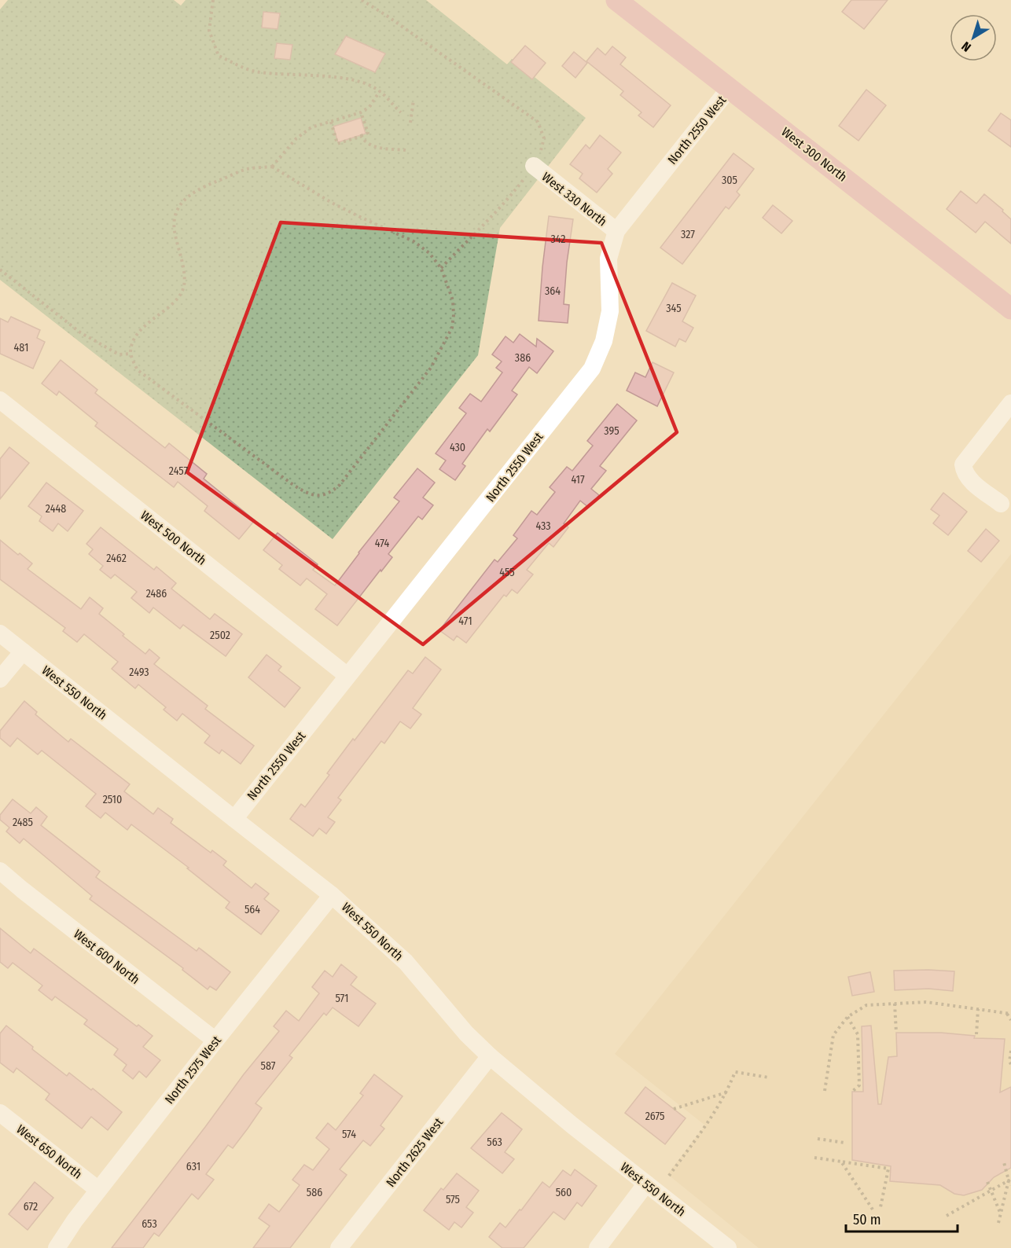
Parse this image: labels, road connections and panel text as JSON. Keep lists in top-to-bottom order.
{
  "streets": {
    "main road": ["West 300 North"],
    "street": [
      "North 2550 West",
      "West 330 North",
      "West 500 North",
      "West 550 North",
      "West 600 North",
      "North 2575 West",
      "West 650 North",
      "North 2625 West"
    ]
  },
  "crossings": [
    ["North 2550 West", "West 300 North"],
    ["North 2550 West", "West 330 North"],
    ["North 2550 West", "West 500 North"],
    ["North 2550 West", "West 550 North"],
    ["West 550 North", "North 2575 West"],
    ["West 550 North", "North 2625 West"],
    ["West 600 North", "North 2575 West"],
    ["North 2575 West", "West 650 North"]
  ],
  "house_numbers": [
    "305",
    "327",
    "342",
    "364",
    "345",
    "481",
    "386",
    "395",
    "430",
    "2457",
    "417",
    "2448",
    "433",
    "474",
    "2462",
    "455",
    "2486",
    "471",
    "2502",
    "2493",
    "2510",
    "2485",
    "564",
    "571",
    "587",
    "2675",
    "574",
    "563",
    "631",
    "586",
    "560",
    "575",
    "672",
    "653"
  ],
  "scale_bar": "50 m",
  "north": "bottom left"
}
